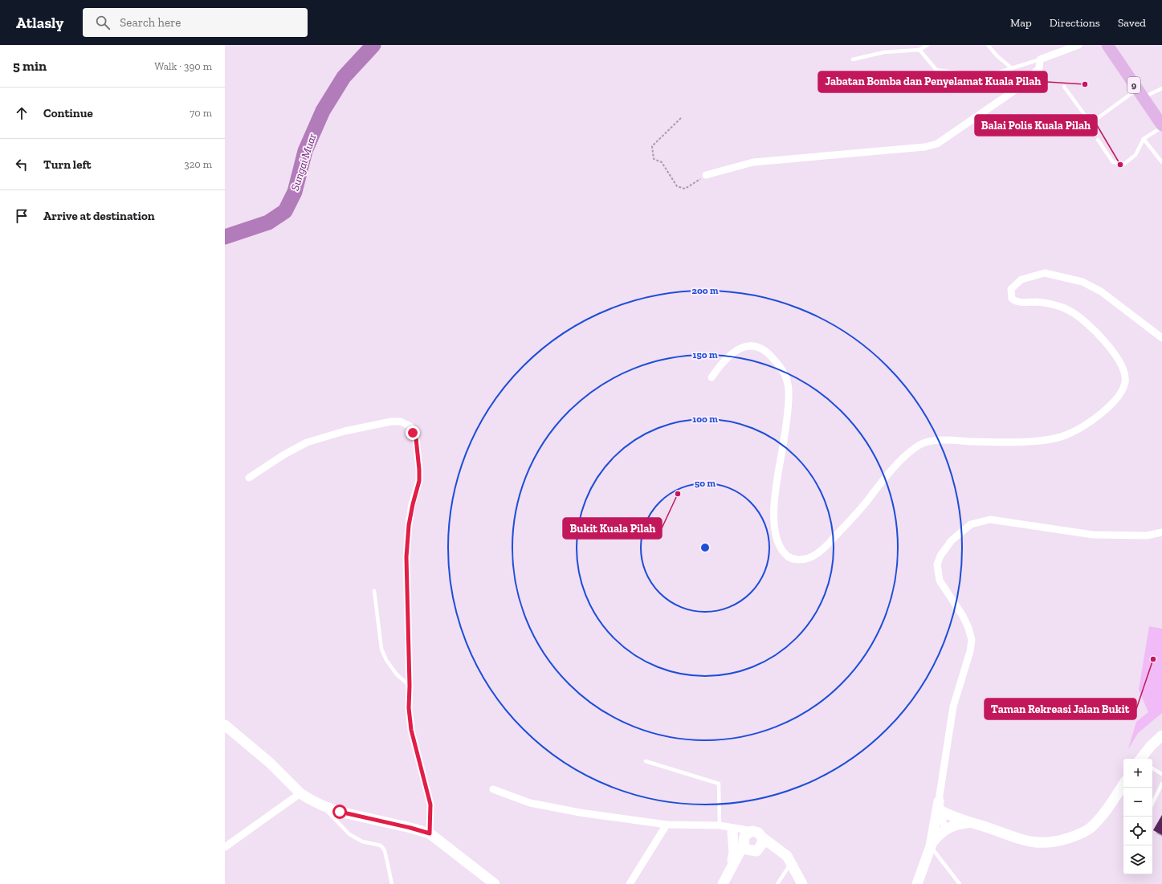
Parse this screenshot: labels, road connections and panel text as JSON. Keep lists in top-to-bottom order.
{
  "streets": {
    "main road": ["9"]
  },
  "water": ["Sungai Muar"],
  "places": [
    "Jabatan Bomba dan Penyelamat Kuala Pilah",
    "Balai Polis Kuala Pilah",
    "Bukit Kuala Pilah",
    "Taman Rekreasi Jalan Bukit"
  ],
  "page": {
    "header": "Atlasly",
    "search": "Search here",
    "nav": ["Map", "Directions", "Saved"],
    "heading": ["5 min", "Walk · 390 m"],
    "list": [
      ["Continue", "70 m"],
      ["Turn left", "320 m"],
      "Arrive at destination"
    ],
    "map_buttons": ["+", "−"]
  },
  "rings": [
    "200 m",
    "150 m",
    "100 m",
    "50 m"
  ]
}
